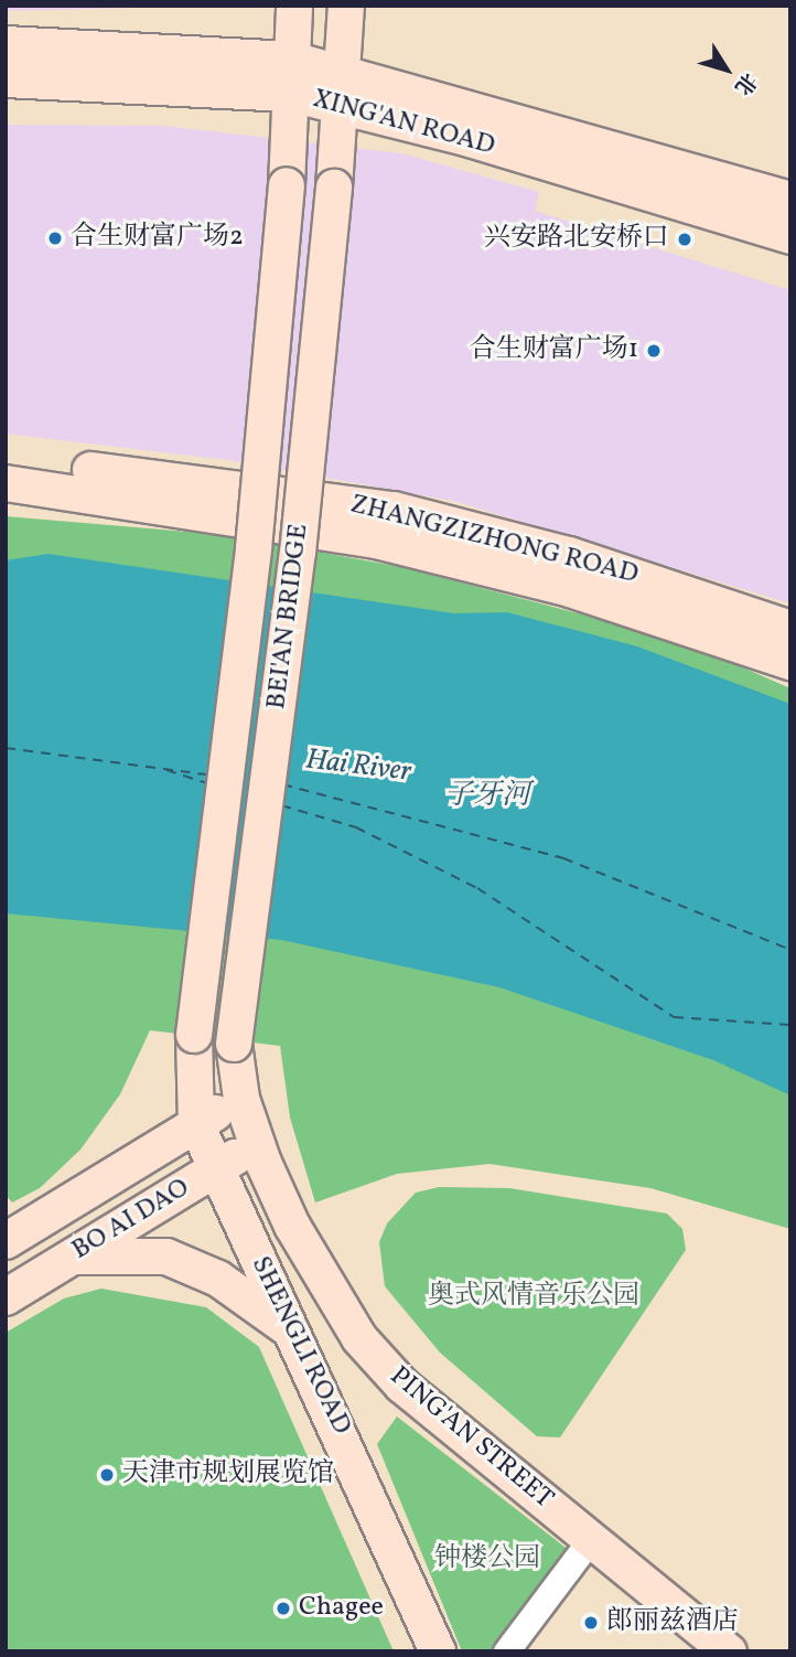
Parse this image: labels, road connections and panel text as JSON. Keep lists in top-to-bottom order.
{
  "streets": {
    "main road": [
      "XING'AN ROAD",
      "ZHANGZIZHONG ROAD",
      "BEI'AN BRIDGE",
      "BO AI DAO",
      "SHENGLI ROAD",
      "PING'AN STREET"
    ]
  },
  "crossings": [
    ["XING'AN ROAD", "BEI'AN BRIDGE"],
    ["BEI'AN BRIDGE", "BO AI DAO"],
    ["BEI'AN BRIDGE", "SHENGLI ROAD"],
    ["BEI'AN BRIDGE", "PING'AN STREET"],
    ["BO AI DAO", "SHENGLI ROAD"],
    ["BO AI DAO", "PING'AN STREET"],
    ["SHENGLI ROAD", "PING'AN STREET"]
  ],
  "water": ["Hai River", "子牙河"],
  "parks": ["奥式风情音乐公园", "钟楼公园"],
  "places": [
    "合生财富广场2",
    "兴安路北安桥口",
    "合生财富广场1",
    "天津市规划展览馆",
    "Chagee",
    "郎丽兹酒店"
  ],
  "north": "bottom right"
}
